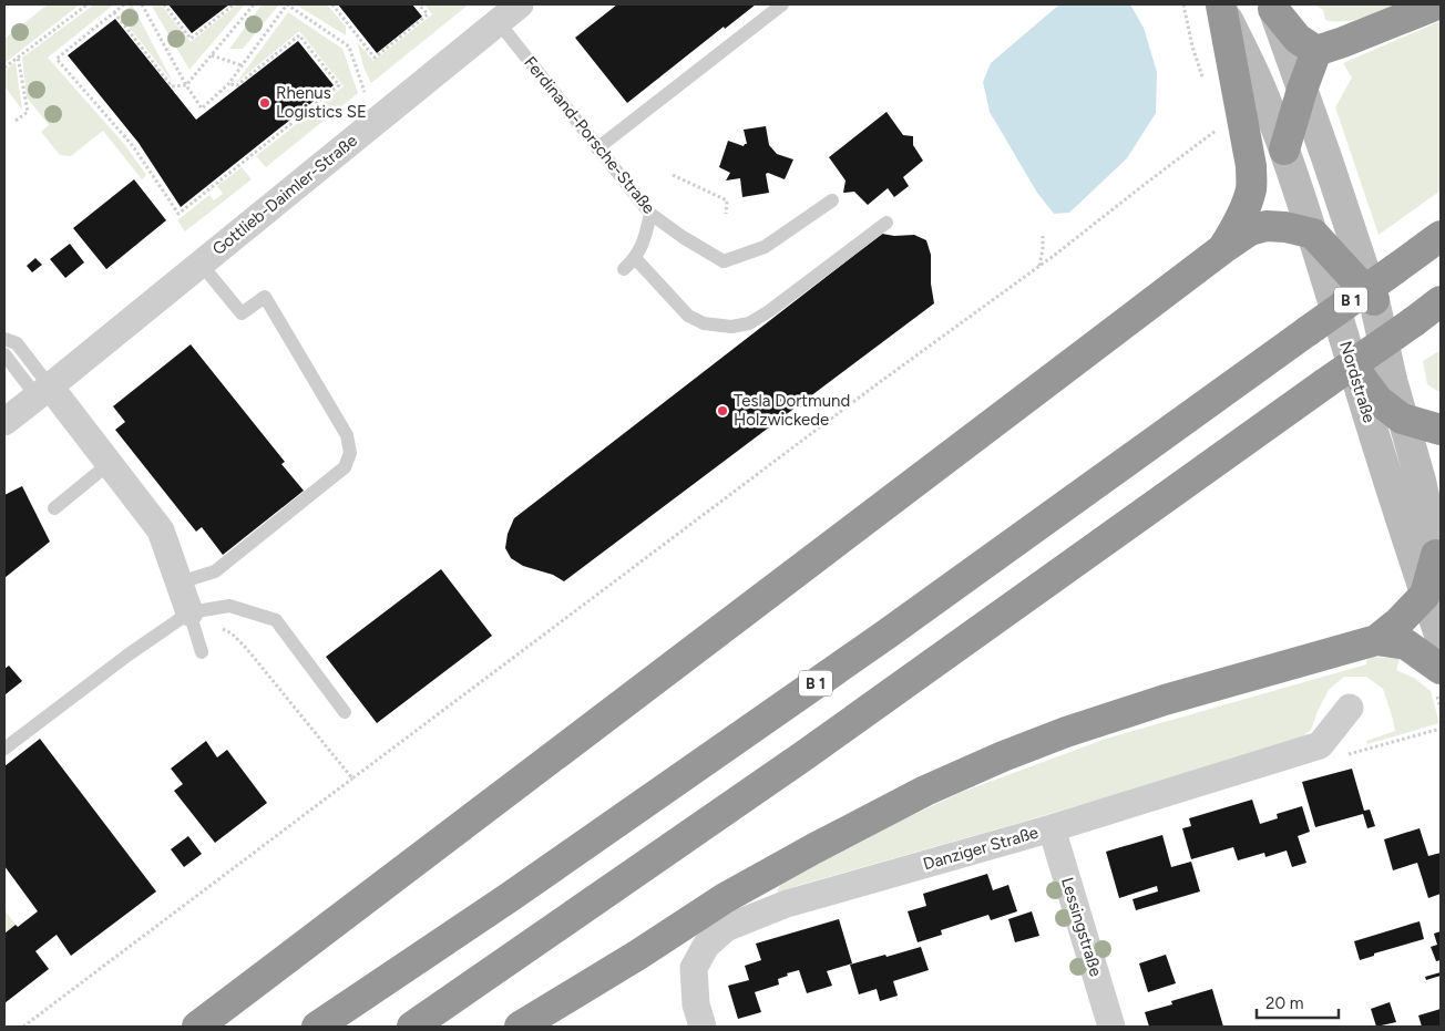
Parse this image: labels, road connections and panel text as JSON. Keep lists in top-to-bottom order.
{
  "streets": {
    "highway": ["B 1"],
    "main road": ["Nordstraße"],
    "street": ["Gottlieb-Daimler-Straße", "Danziger Straße", "Lessingstraße"],
    "lane": ["Ferdinand-Porsche-Straße"]
  },
  "crossings": [
    ["Ferdinand-Porsche-Straße", "Gottlieb-Daimler-Straße"],
    ["Danziger Straße", "Lessingstraße"]
  ],
  "places": ["Rhenus Logistics SE", "Tesla Dortmund Holzwickede"],
  "scale_bar": "20 m"
}
